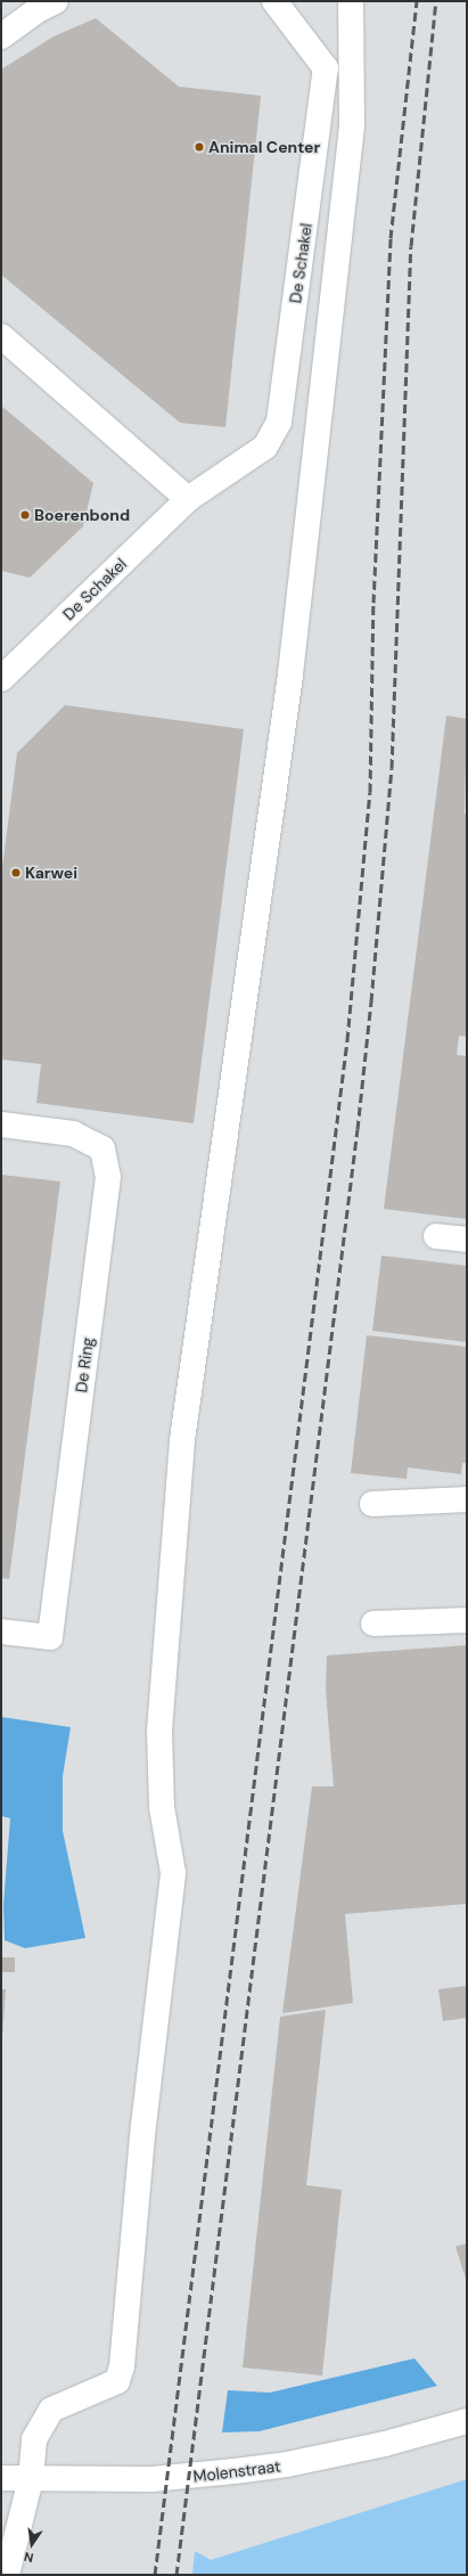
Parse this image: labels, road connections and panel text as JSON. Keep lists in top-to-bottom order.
{
  "streets": {
    "street": ["De Schakel", "De Ring", "Molenstraat"]
  },
  "places": ["Animal Center", "Boerenbond", "Karwei"],
  "north": "bottom"
}
